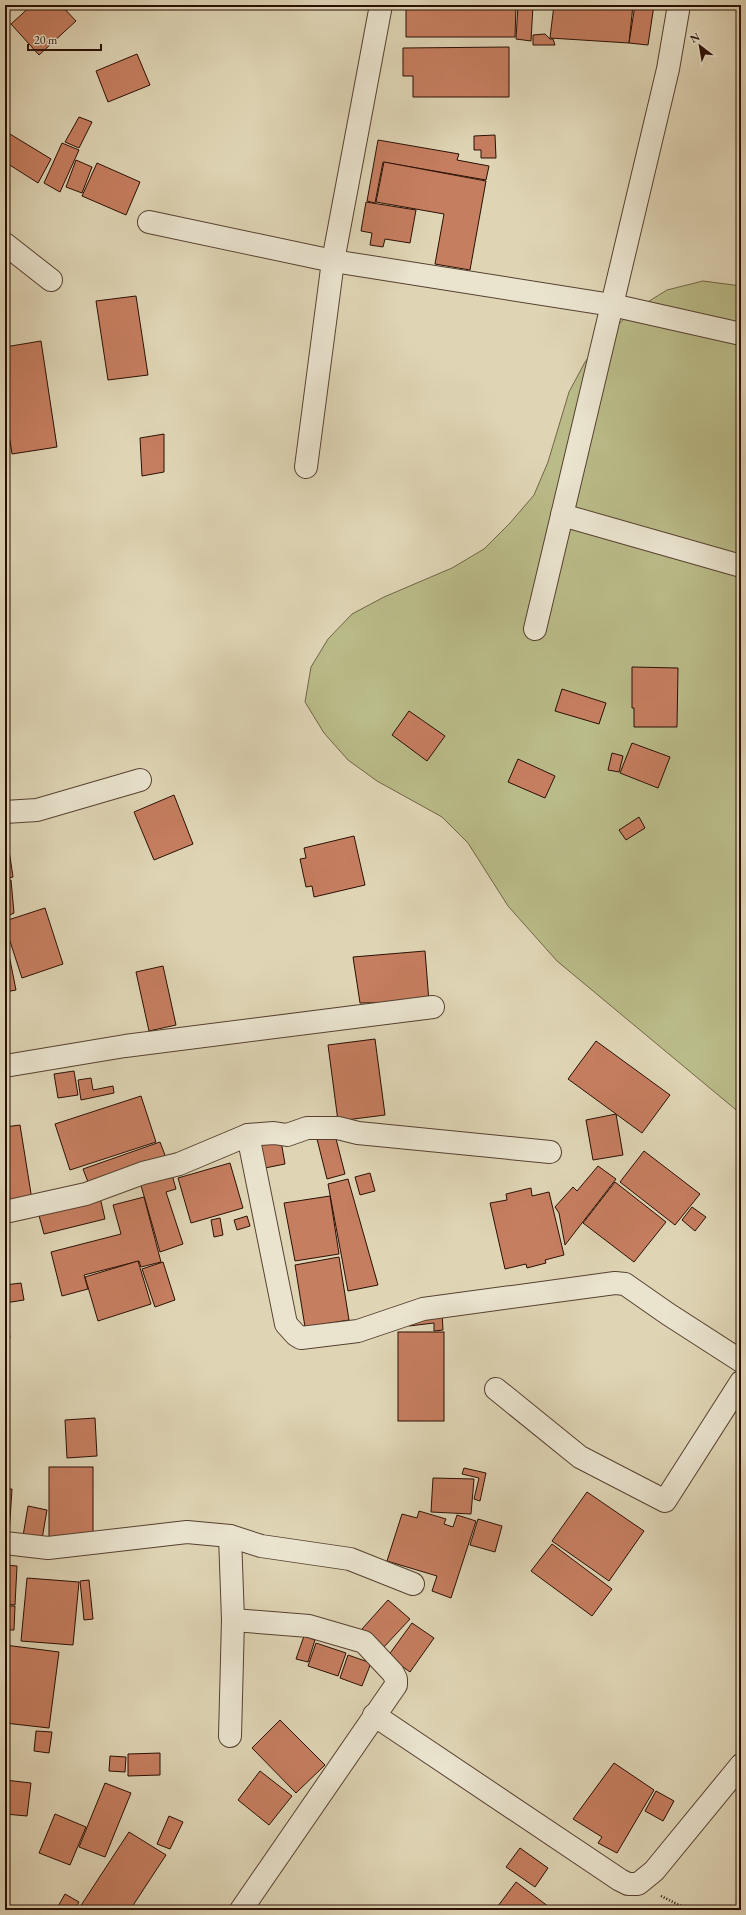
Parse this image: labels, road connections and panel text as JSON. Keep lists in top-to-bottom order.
{
  "scale_bar": "20 m",
  "north": "top left"
}
